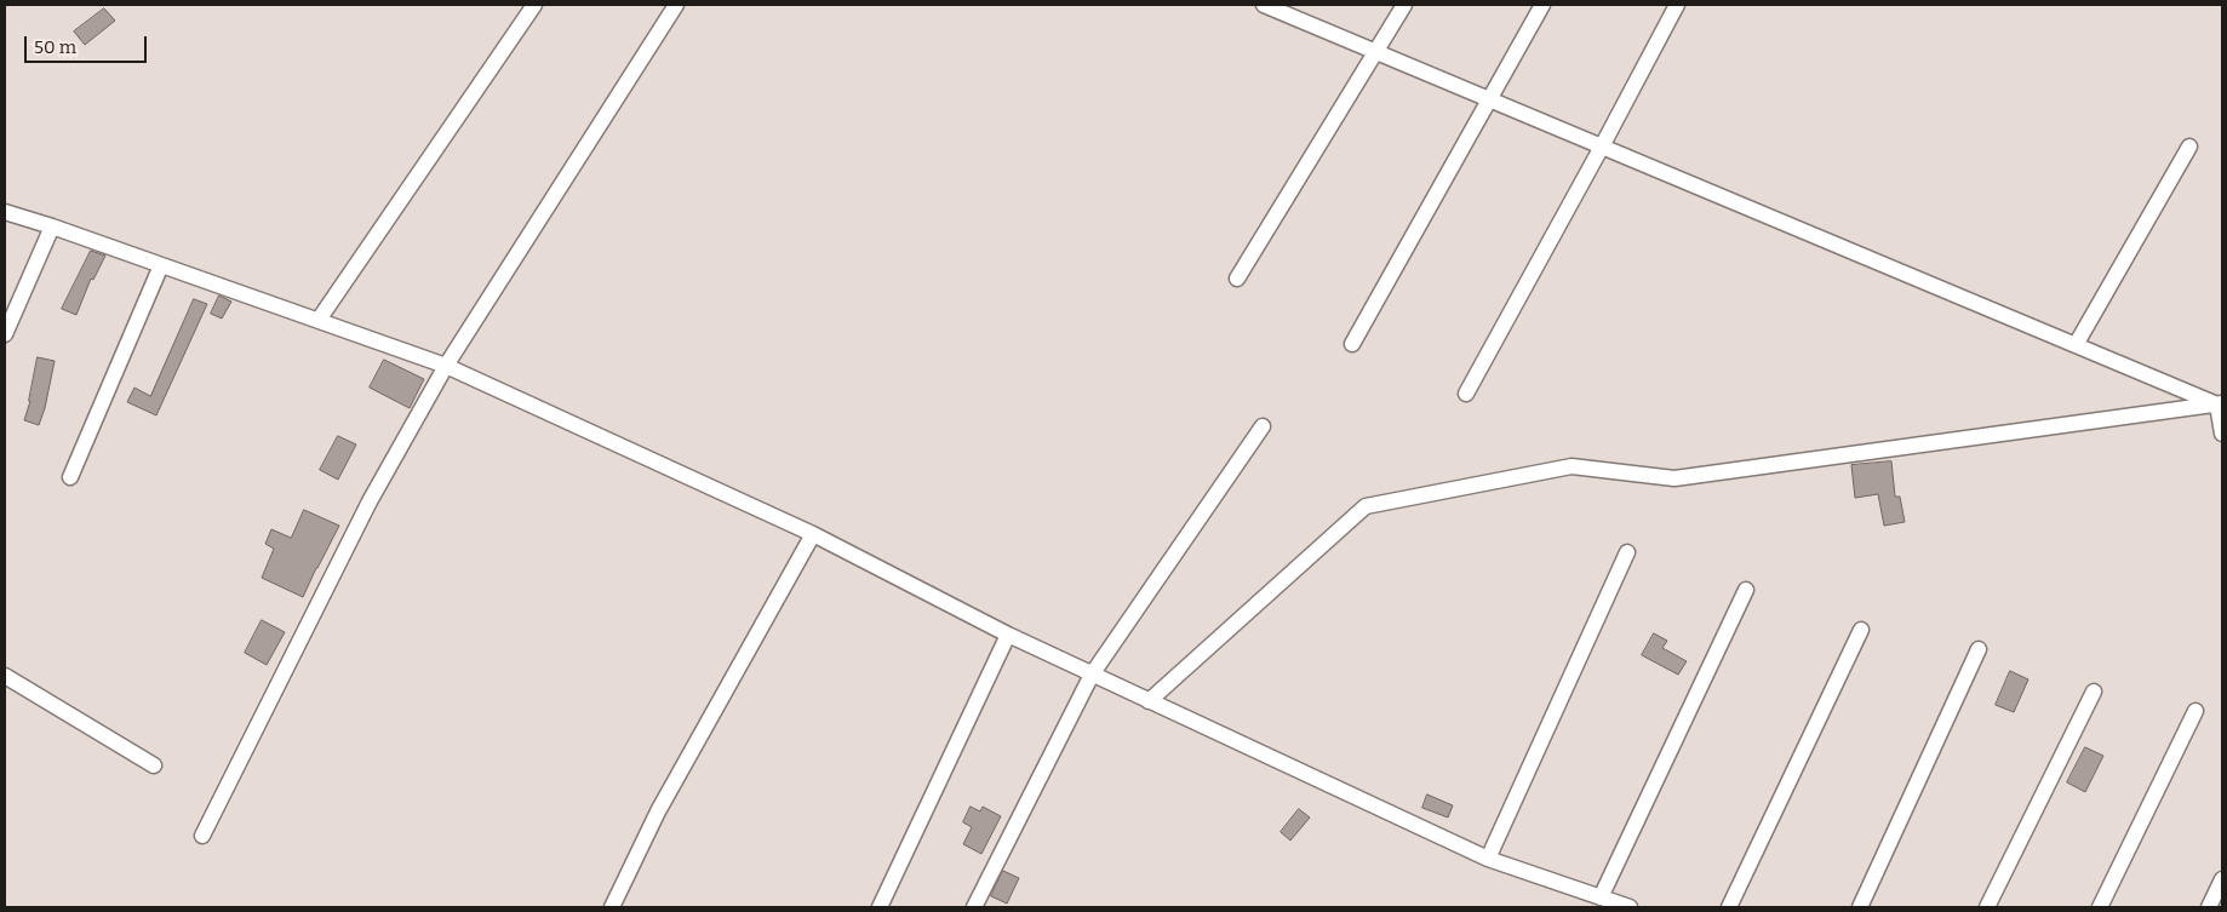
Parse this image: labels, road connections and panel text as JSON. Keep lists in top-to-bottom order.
{
  "scale_bar": "50 m"
}
